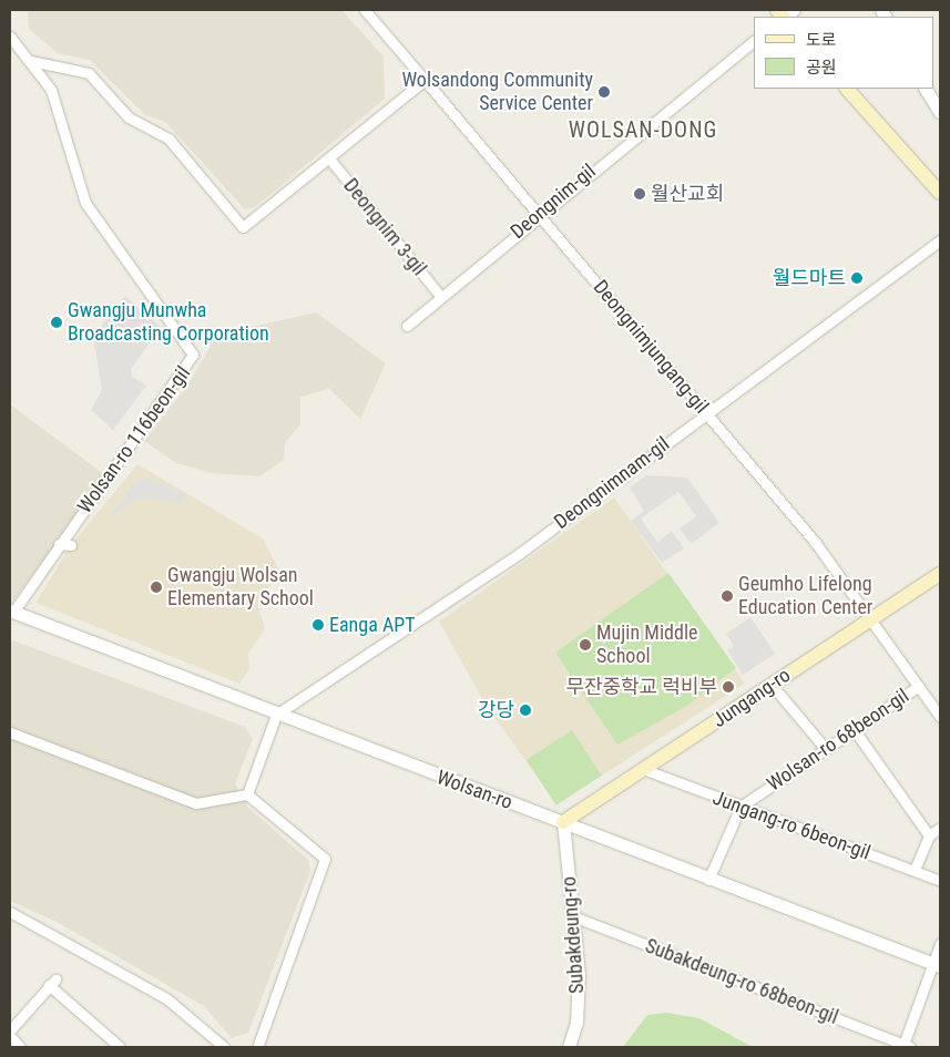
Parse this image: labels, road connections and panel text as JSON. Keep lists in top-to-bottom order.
{
  "streets": {
    "main road": ["Jungang-ro"],
    "street": [
      "Deongnim-gil",
      "Deongnim 3-gil",
      "Deongnimjungang-gil",
      "Wolsan-ro 116beon-gil",
      "Deongnimnam-gil",
      "Wolsan-ro 68beon-gil",
      "Wolsan-ro",
      "Jungang-ro 6beon-gil",
      "Subakdeung-ro",
      "Subakdeung-ro 68beon-gil"
    ]
  },
  "crossings": [
    ["Deongnim-gil", "Deongnim 3-gil"],
    ["Deongnim-gil", "Deongnimjungang-gil"],
    ["Deongnimjungang-gil", "Deongnimnam-gil"],
    ["Deongnimjungang-gil", "Jungang-ro"],
    ["Deongnimjungang-gil", "Wolsan-ro 68beon-gil"],
    ["Wolsan-ro 116beon-gil", "Wolsan-ro"],
    ["Deongnimnam-gil", "Wolsan-ro"],
    ["Jungang-ro", "Wolsan-ro"],
    ["Jungang-ro", "Jungang-ro 6beon-gil"],
    ["Jungang-ro", "Subakdeung-ro"],
    ["Wolsan-ro 68beon-gil", "Jungang-ro 6beon-gil"],
    ["Wolsan-ro", "Subakdeung-ro"],
    ["Subakdeung-ro", "Subakdeung-ro 68beon-gil"]
  ],
  "districts": ["WOLSAN-DONG"],
  "places": [
    "Wolsandong Community Service Center",
    "월산교회",
    "월드마트",
    "Gwangju Munwha Broadcasting Corporation",
    "Gwangju Wolsan Elementary School",
    "Geumho Lifelong Education Center",
    "Eanga APT",
    "Mujin Middle School",
    "무잔중학교 럭비부",
    "강당"
  ],
  "legend": ["도로", "공원"]
}
